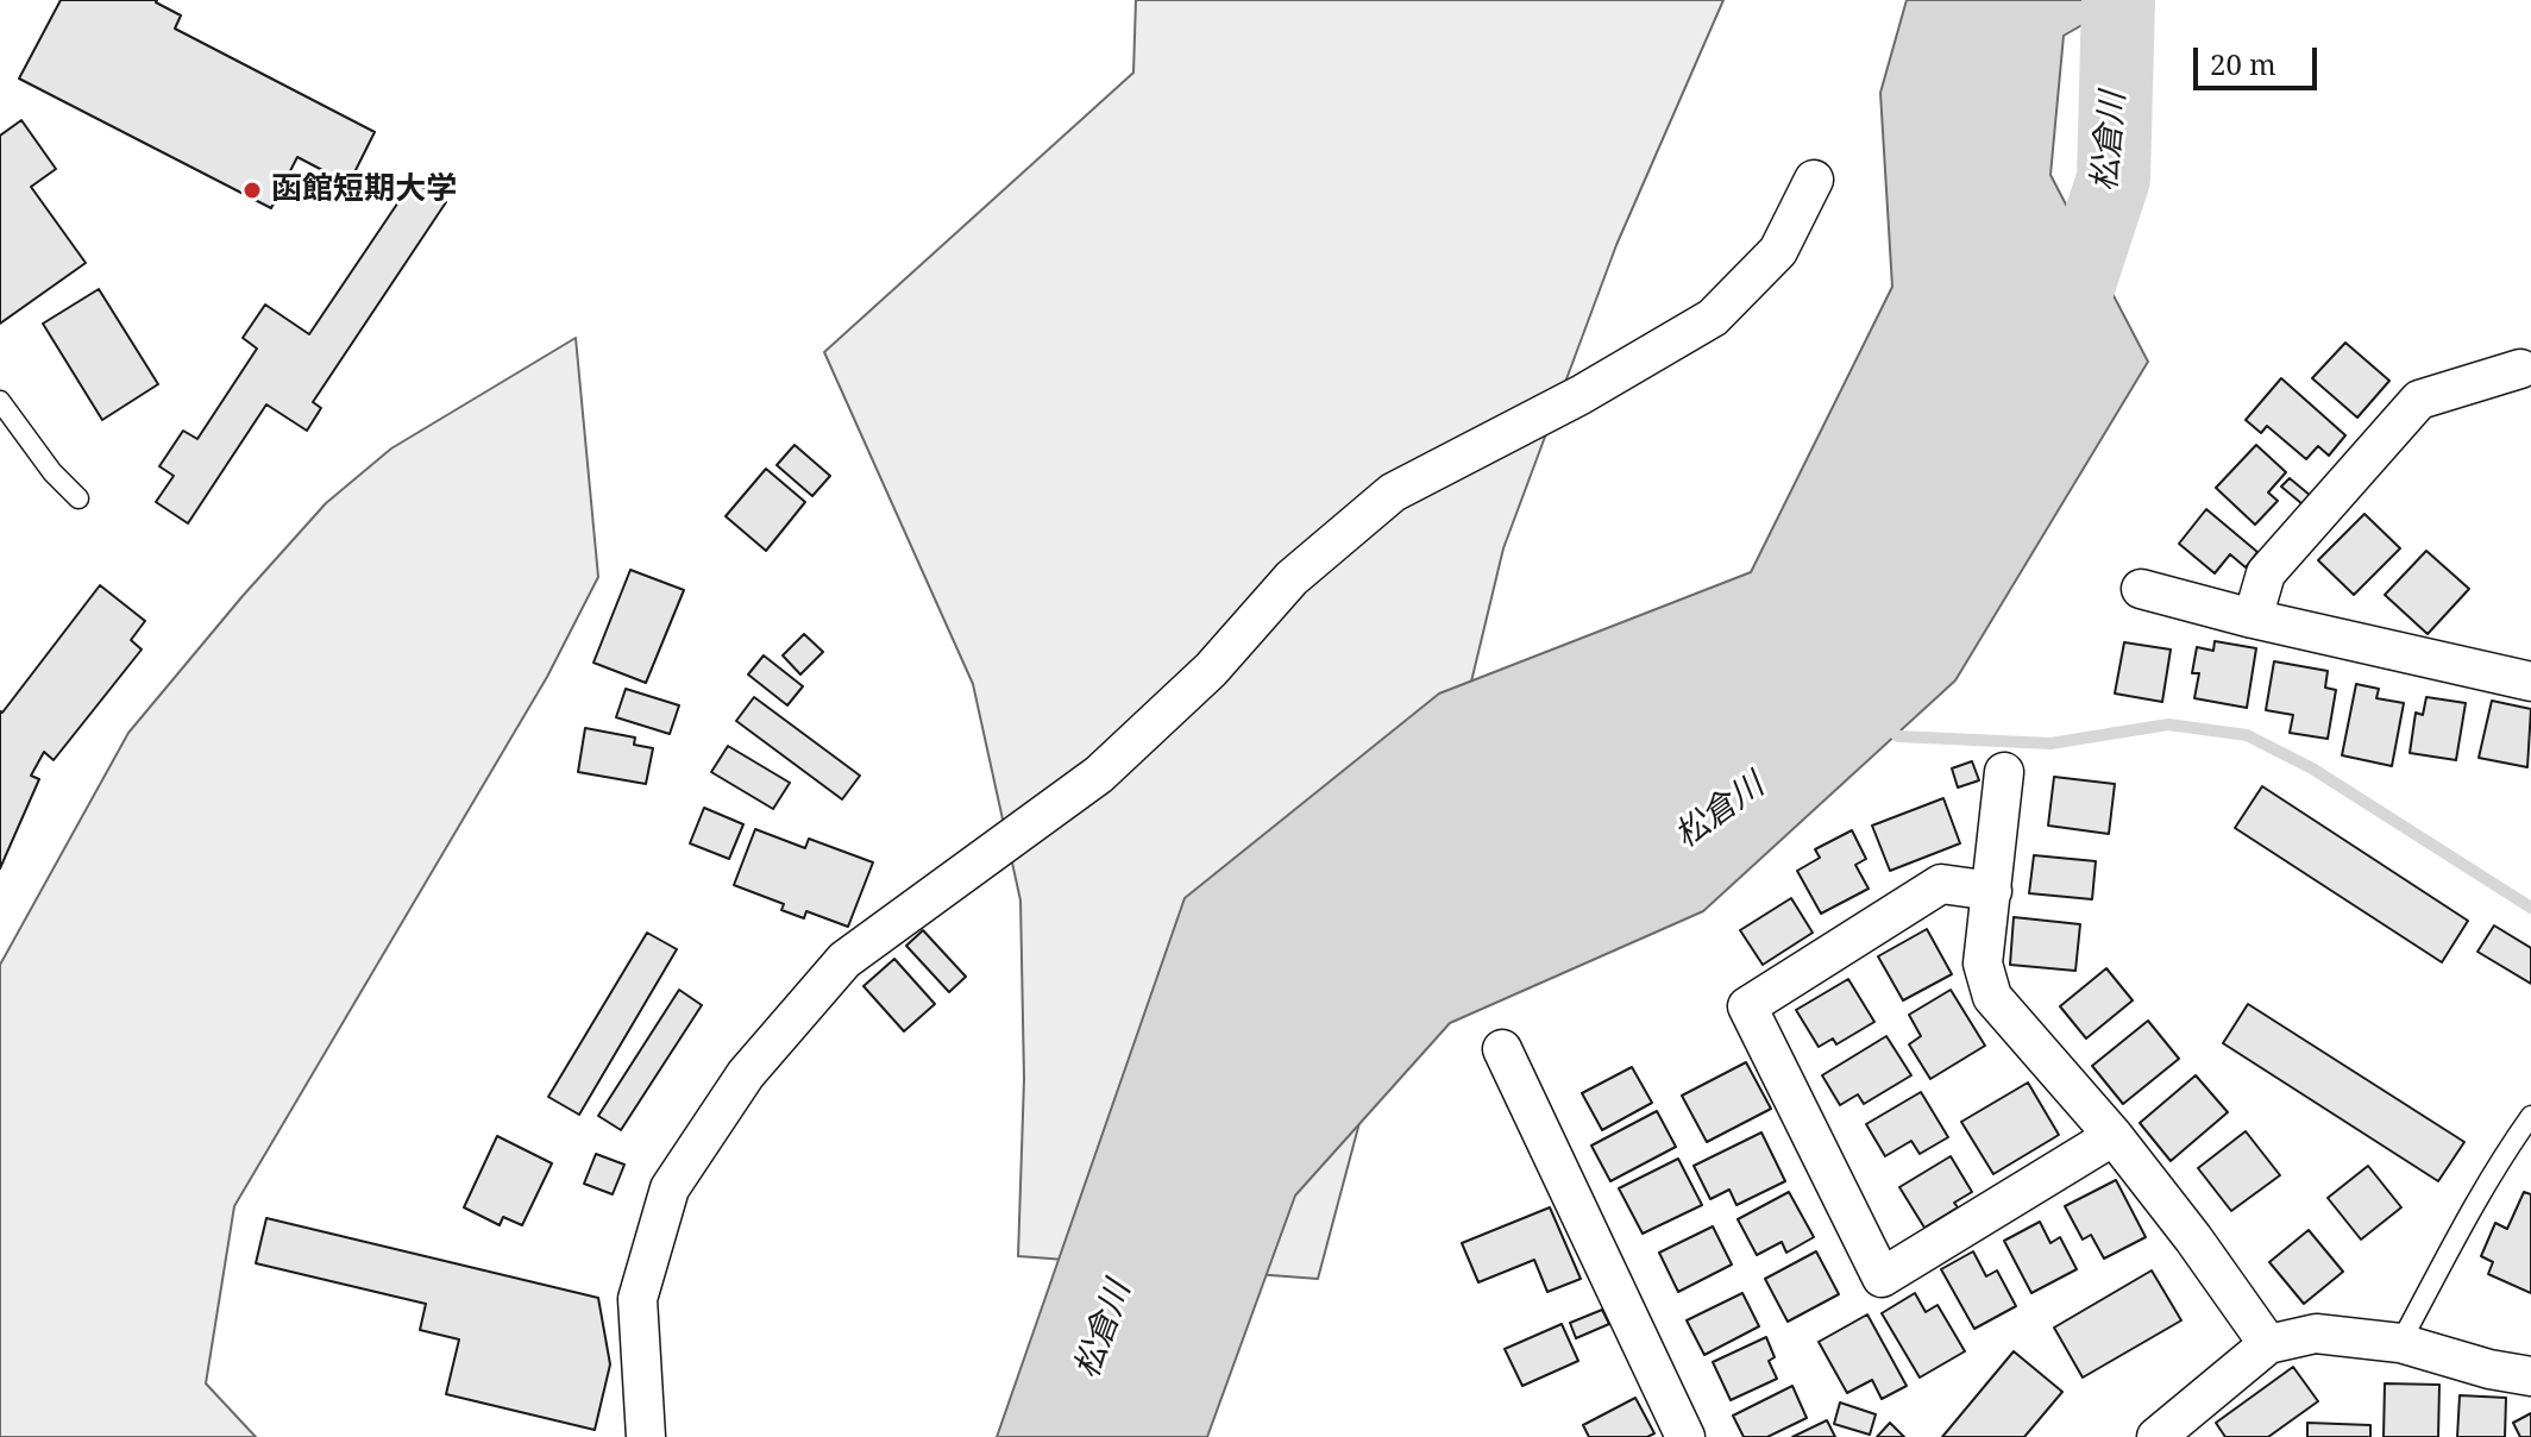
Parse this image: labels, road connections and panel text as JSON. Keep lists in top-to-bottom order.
{
  "water": ["松倉川"],
  "places": ["函館短期大学"],
  "scale_bar": "20 m"
}
